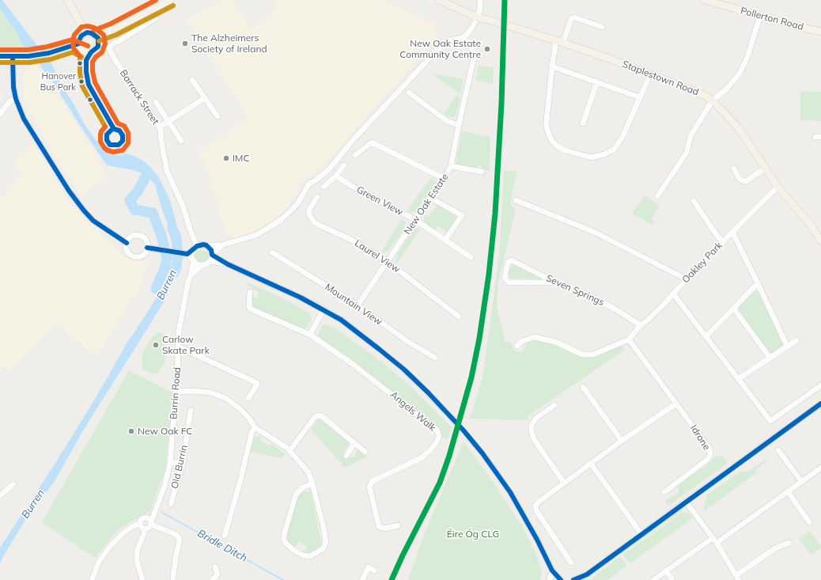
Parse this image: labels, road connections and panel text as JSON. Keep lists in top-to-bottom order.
{
  "streets": {
    "main road": ["Pollerton Road", "Staplestown Road"],
    "street": [
      "Barrack Street",
      "Green View",
      "New Oak Estate",
      "Laurel View",
      "Oakley Park",
      "Seven Springs",
      "Mountain View",
      "Burrin Road",
      "Angels Walk",
      "Idrone",
      "Old Burrin"
    ]
  },
  "crossings": [
    ["Staplestown Road", "Oakley Park"],
    ["Barrack Street", "Burrin Road"],
    ["Green View", "New Oak Estate"],
    ["New Oak Estate", "Laurel View"],
    ["New Oak Estate", "Mountain View"],
    ["Oakley Park", "Seven Springs"]
  ],
  "water": ["Burren", "Bridle Ditch"],
  "parks": ["Éire Óg CLG"],
  "places": [
    "The Alzheimers Society of Ireland",
    "New Oak Estate Community Centre",
    "Hanover Bus Park",
    "IMC",
    "Carlow Skate Park",
    "New Oak FC"
  ]
}
